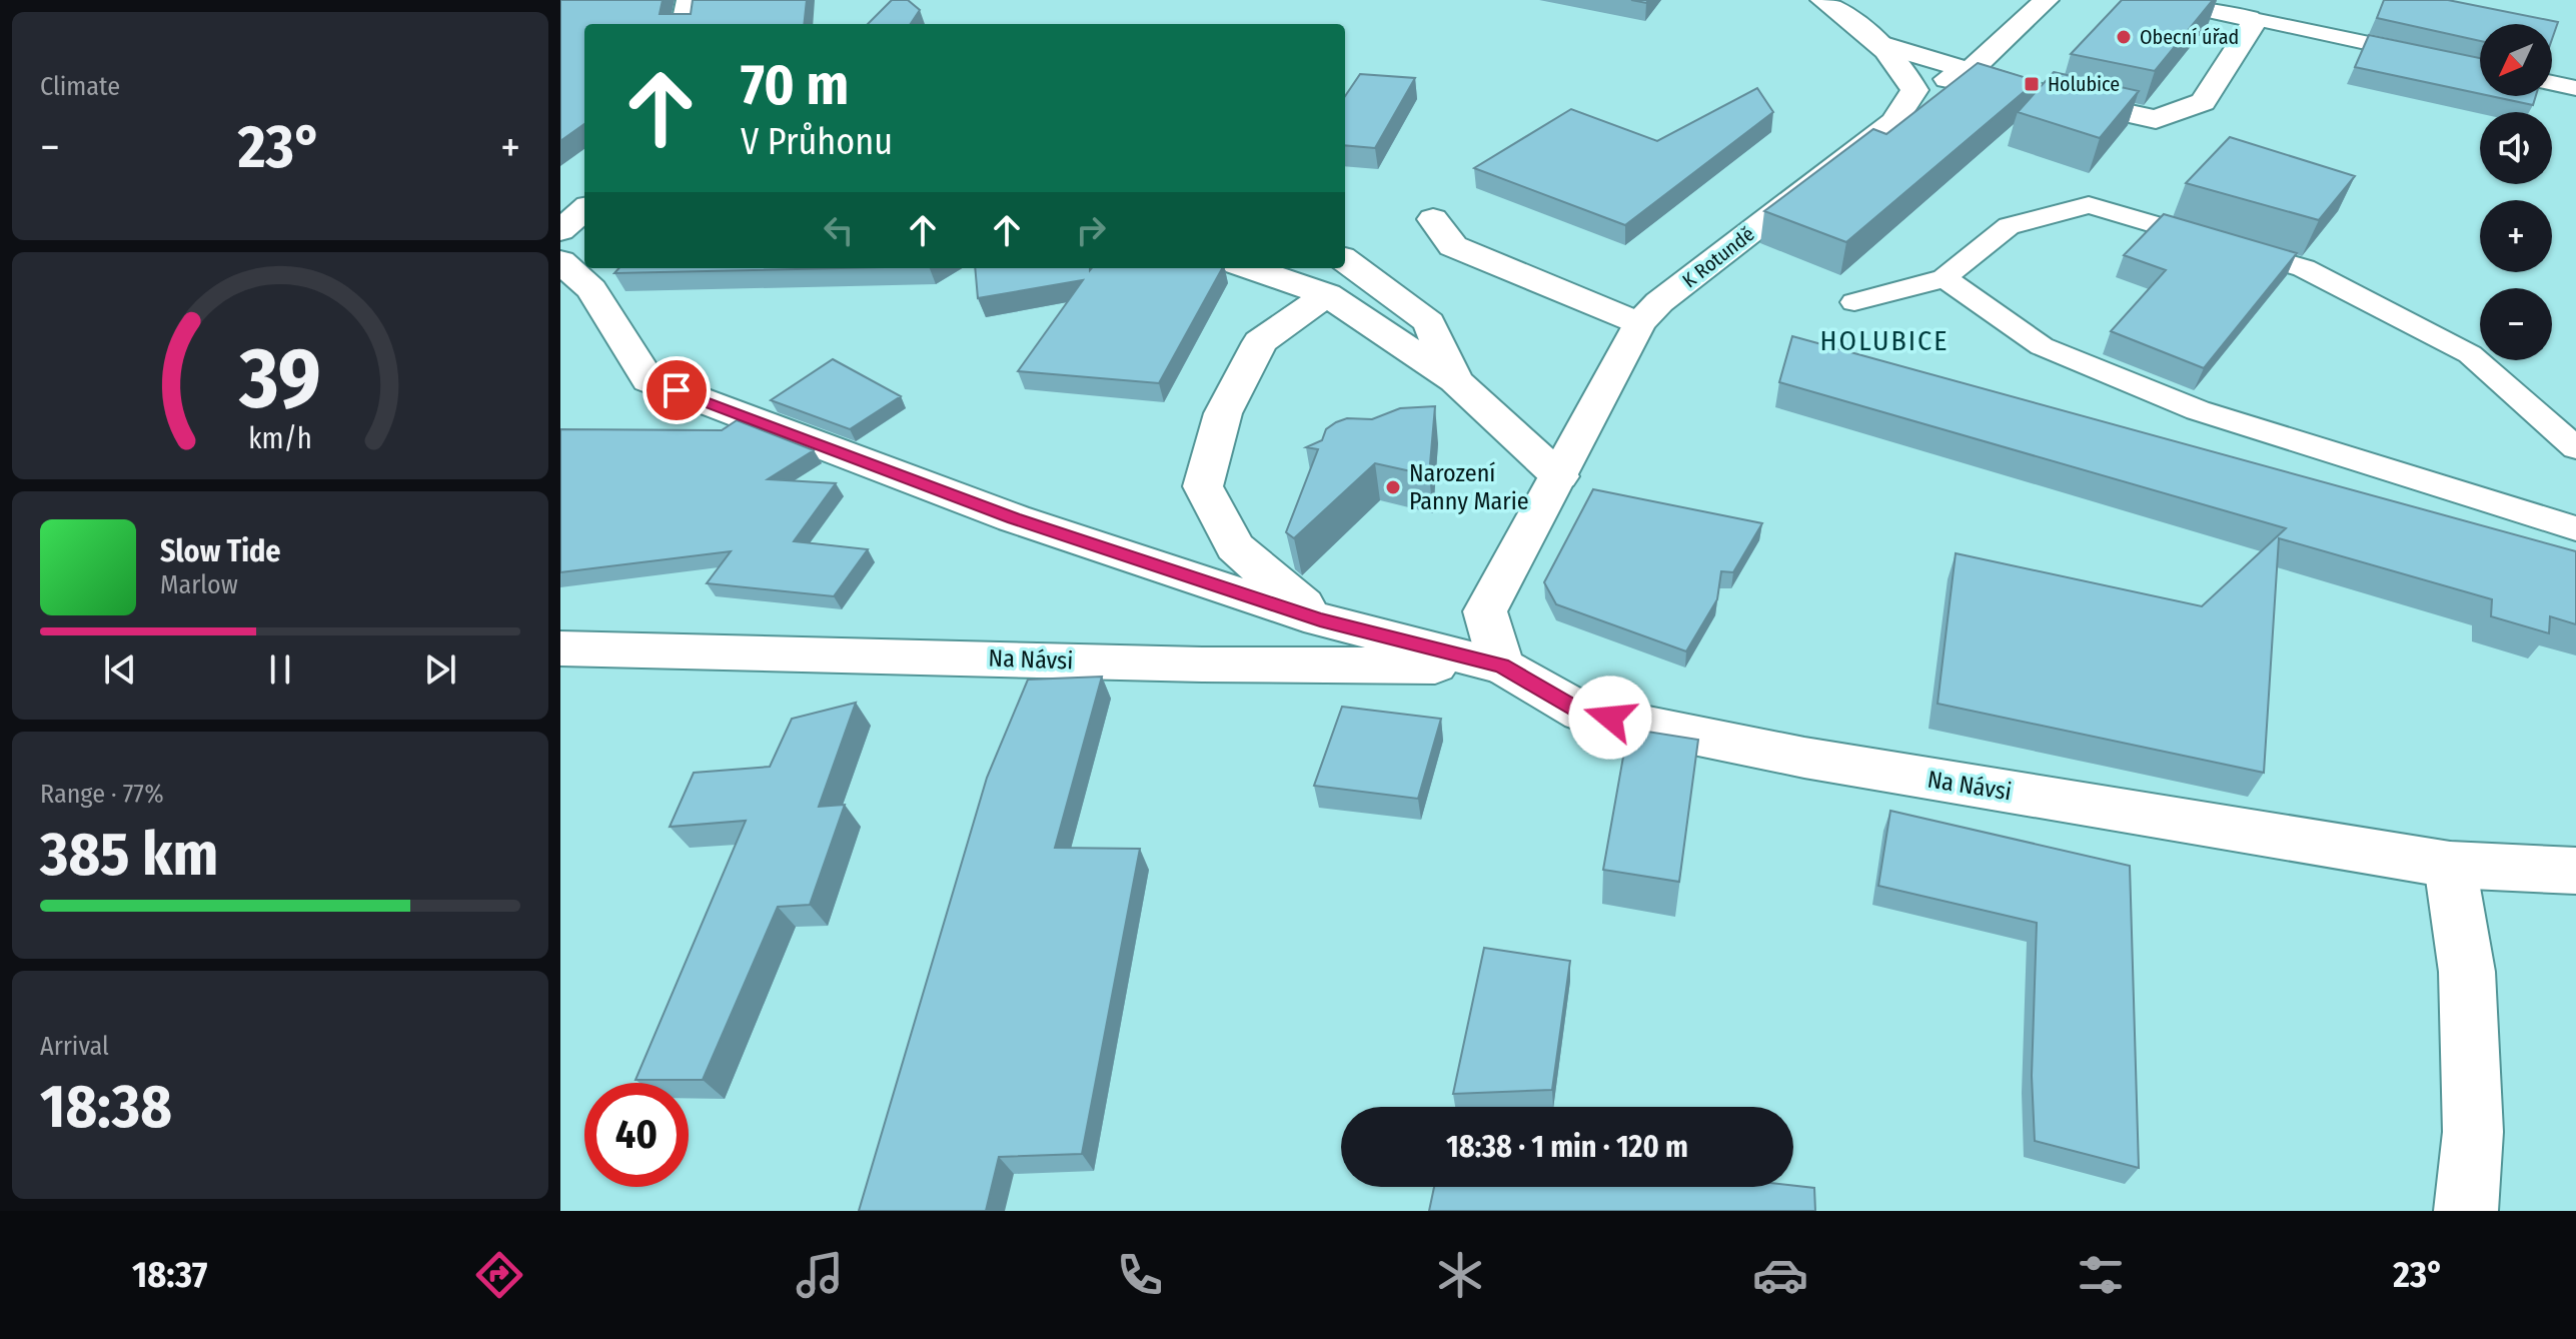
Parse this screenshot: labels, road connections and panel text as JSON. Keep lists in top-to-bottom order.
{
  "streets": {
    "street": ["K Rotundě", "Na Návsi"]
  },
  "districts": ["HOLUBICE"],
  "places": {
    "other": ["Obecní úřad", "Narození Panny Marie"],
    "transit": ["Holubice"]
  },
  "north": "bottom left",
  "page": {
    "tile": [
      "Climate",
      ["Range · 77%", "385 km"],
      ["Arrival", "18:38"]
    ],
    "map_buttons": ["+", "−"],
    "turn": ["70 m", "V Průhonu"],
    "heat": ["−", "23°", "+"],
    "song": ["Slow Tide", "Marlow"],
    "limit": "40",
    "trip": "18:38 · 1 min · 120 m",
    "tabs": ["18:37", "23°"],
    "gauge": ["39", "km/h"]
  }
}
